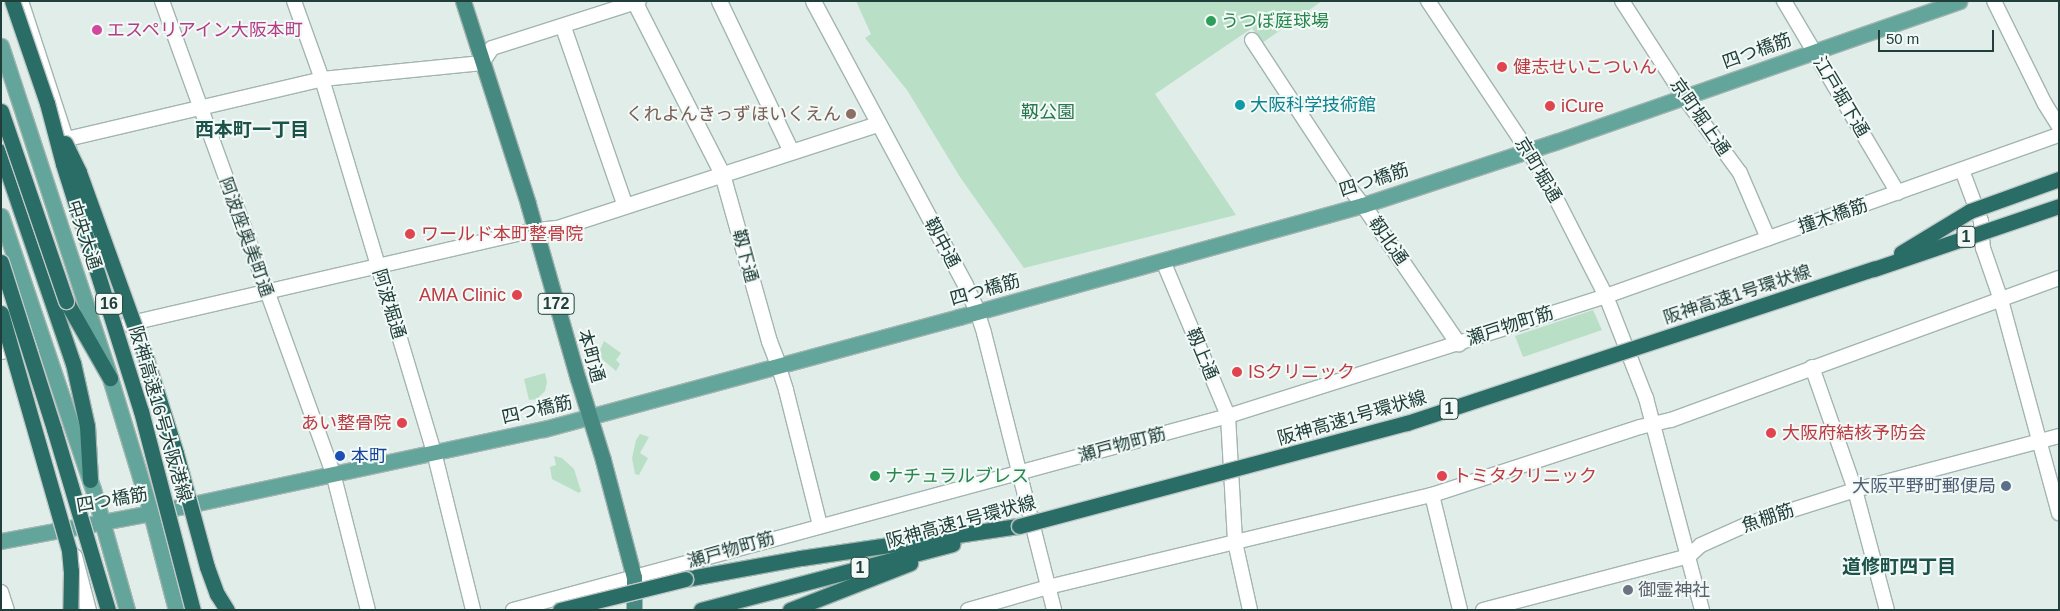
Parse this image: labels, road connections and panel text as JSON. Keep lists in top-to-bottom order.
{
  "streets": {
    "highway": [
      "1",
      "阪神高速1号環状線",
      "16",
      "172",
      "本町通",
      "阪神高速16号大阪港線"
    ],
    "main road": ["四つ橋筋", "中央大通"],
    "street": [
      "江戸堀下通",
      "京町堀上通",
      "京町堀通",
      "撞木橋筋",
      "阿波座奥美町通",
      "靱北通",
      "靱中通",
      "靱下通",
      "阿波堀通",
      "瀬戸物町筋",
      "靱上通",
      "魚棚筋"
    ]
  },
  "crossings": [
    ["四つ橋筋", "江戸堀下通"],
    ["四つ橋筋", "京町堀上通"],
    ["四つ橋筋", "京町堀通"],
    ["四つ橋筋", "中央大通"],
    ["四つ橋筋", "阿波座奥美町通"],
    ["四つ橋筋", "靱北通"],
    ["四つ橋筋", "靱中通"],
    ["四つ橋筋", "靱下通"],
    ["四つ橋筋", "阿波堀通"],
    ["四つ橋筋", "靱上通"],
    ["四つ橋筋", "本町通"],
    ["江戸堀下通", "撞木橋筋"],
    ["京町堀上通", "撞木橋筋"],
    ["京町堀通", "撞木橋筋"],
    ["京町堀通", "瀬戸物町筋"],
    ["京町堀通", "魚棚筋"],
    ["撞木橋筋", "瀬戸物町筋"],
    ["1", "阪神高速1号環状線"],
    ["靱北通", "瀬戸物町筋"],
    ["靱中通", "瀬戸物町筋"],
    ["靱下通", "瀬戸物町筋"],
    ["瀬戸物町筋", "靱上通"],
    ["瀬戸物町筋", "本町通"]
  ],
  "districts": ["西本町一丁目", "道修町四丁目"],
  "parks": ["靱公園"],
  "places": [
    "うつぼ庭球場",
    "エスペリアイン大阪本町",
    "健志せいこついん",
    "大阪科学技術館",
    "iCure",
    "くれよんきっずほいくえん",
    "ワールド本町整骨院",
    "AMA Clinic",
    "ISクリニック",
    "あい整骨院",
    "大阪府結核予防会",
    "本町",
    "ナチュラルブレス",
    "トミタクリニック",
    "大阪平野町郵便局",
    "御霊神社"
  ],
  "scale_bar": "50 m"
}
